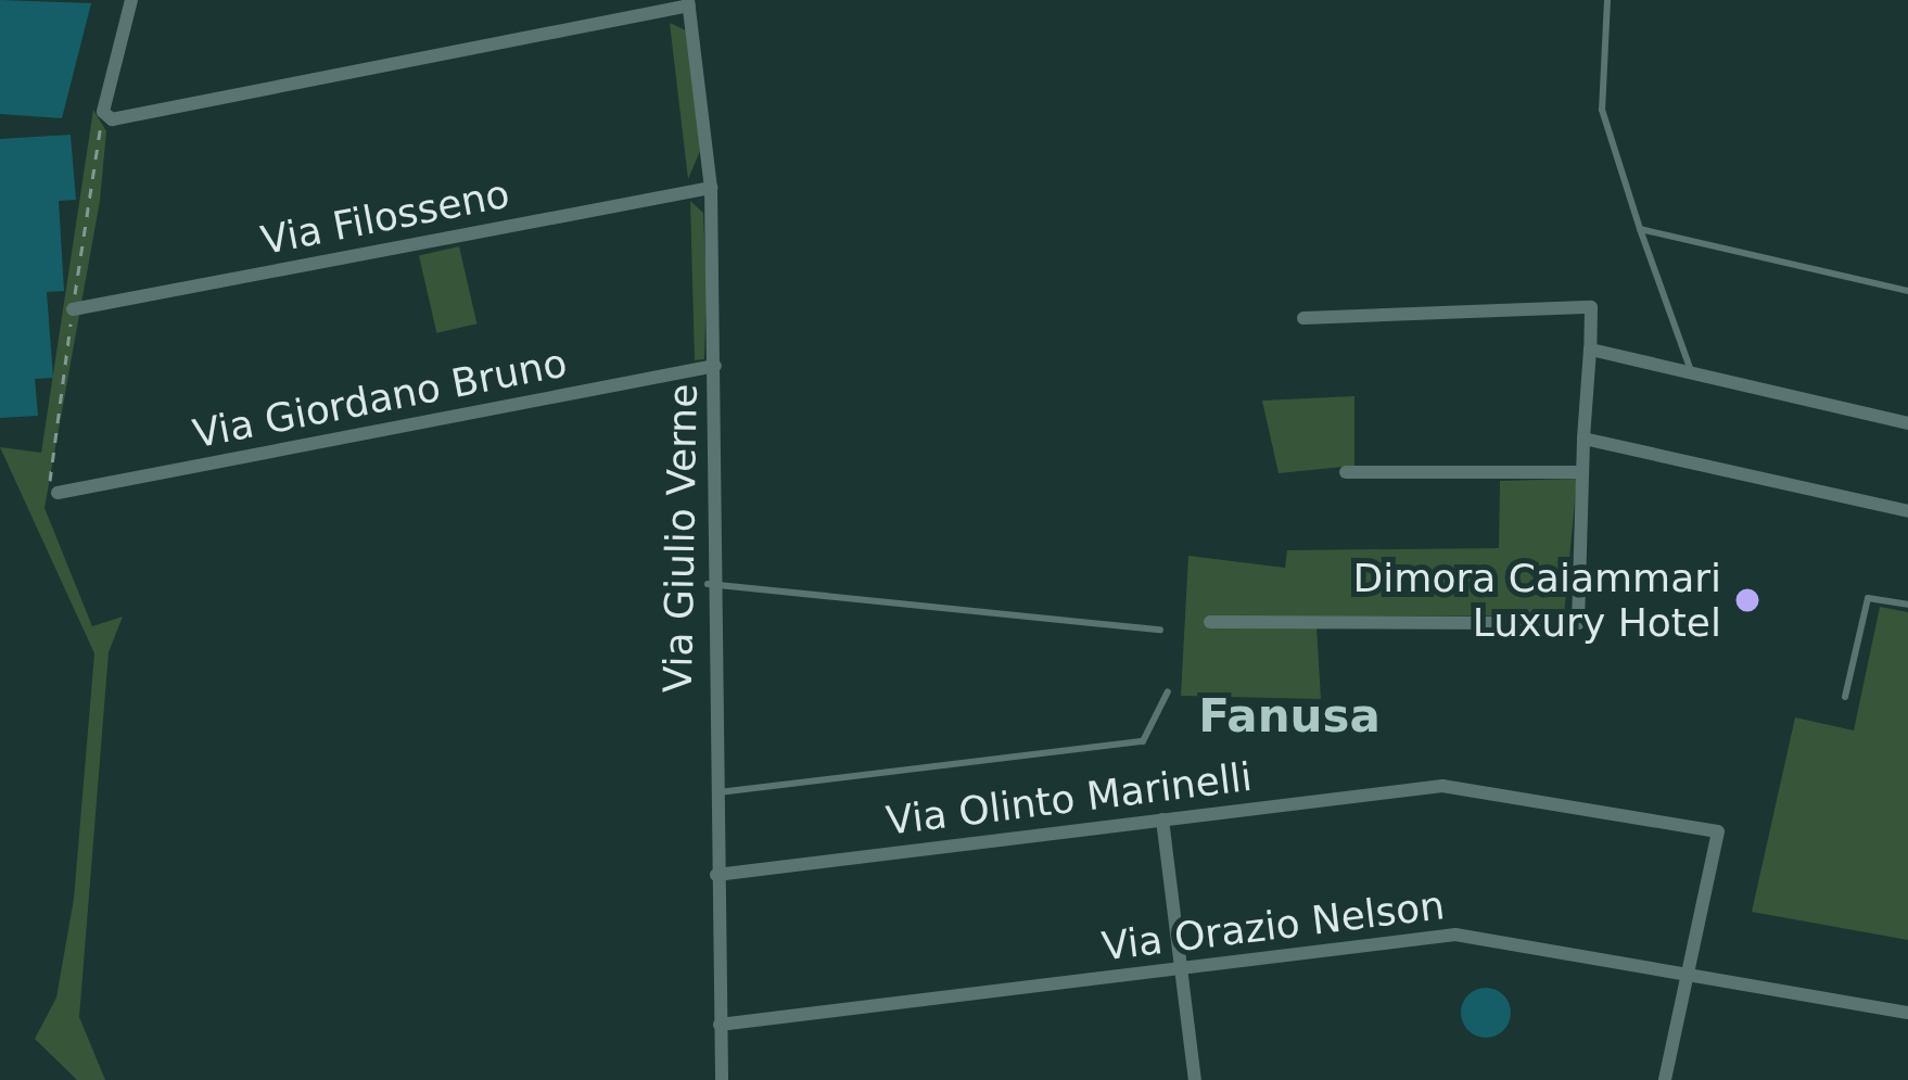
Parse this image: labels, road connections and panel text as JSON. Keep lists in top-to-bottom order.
{
  "streets": {
    "street": [
      "Via Filosseno",
      "Via Giordano Bruno",
      "Via Giulio Verne",
      "Via Olinto Marinelli",
      "Via Orazio Nelson"
    ]
  },
  "crossings": [
    ["Via Filosseno", "Via Giulio Verne"],
    ["Via Giordano Bruno", "Via Giulio Verne"],
    ["Via Giulio Verne", "Via Olinto Marinelli"],
    ["Via Giulio Verne", "Via Orazio Nelson"],
    ["Via Olinto Marinelli", "Via Orazio Nelson"]
  ],
  "districts": ["Fanusa"],
  "places": ["Dimora Caiammari Luxury Hotel"]
}
